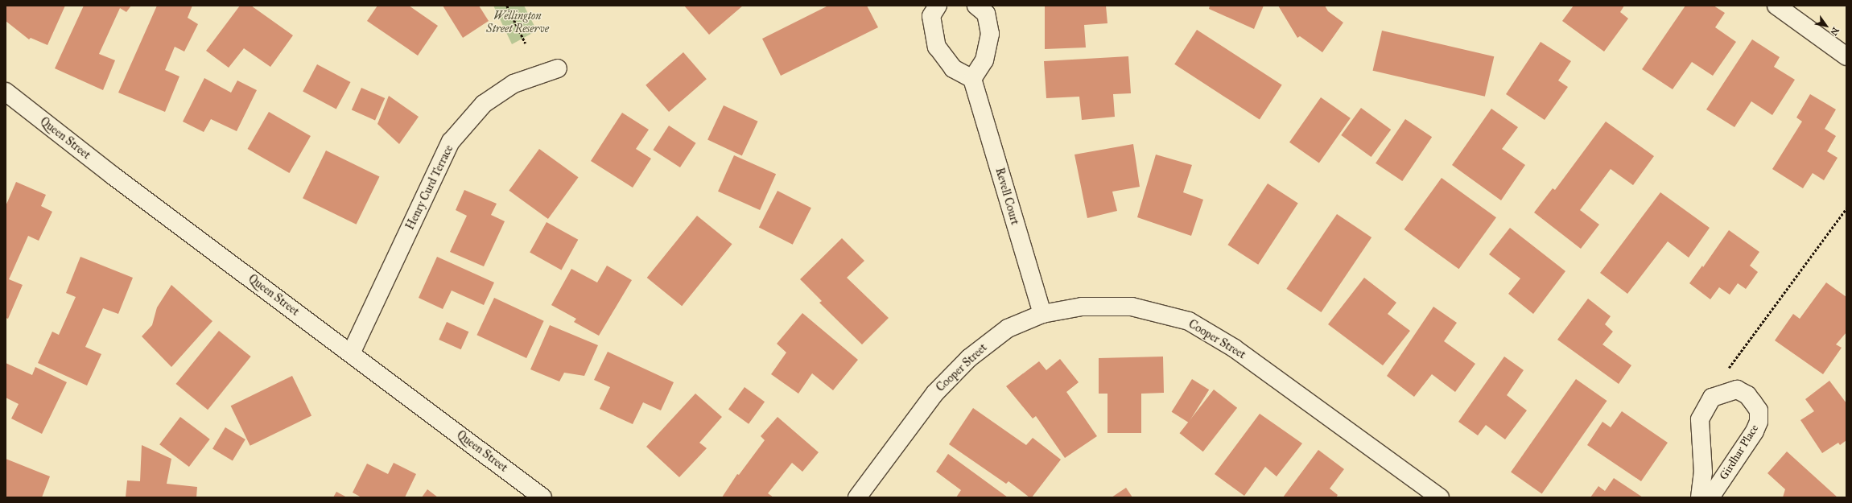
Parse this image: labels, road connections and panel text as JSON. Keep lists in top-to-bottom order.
{
  "streets": {
    "street": [
      "Queen Street",
      "Henry Curd Terrace",
      "Revell Court",
      "Cooper Street",
      "Girdhar Place"
    ]
  },
  "crossings": [
    ["Queen Street", "Henry Curd Terrace"],
    ["Revell Court", "Cooper Street"]
  ],
  "parks": ["Wellington Street Reserve"],
  "north": "bottom right"
}
